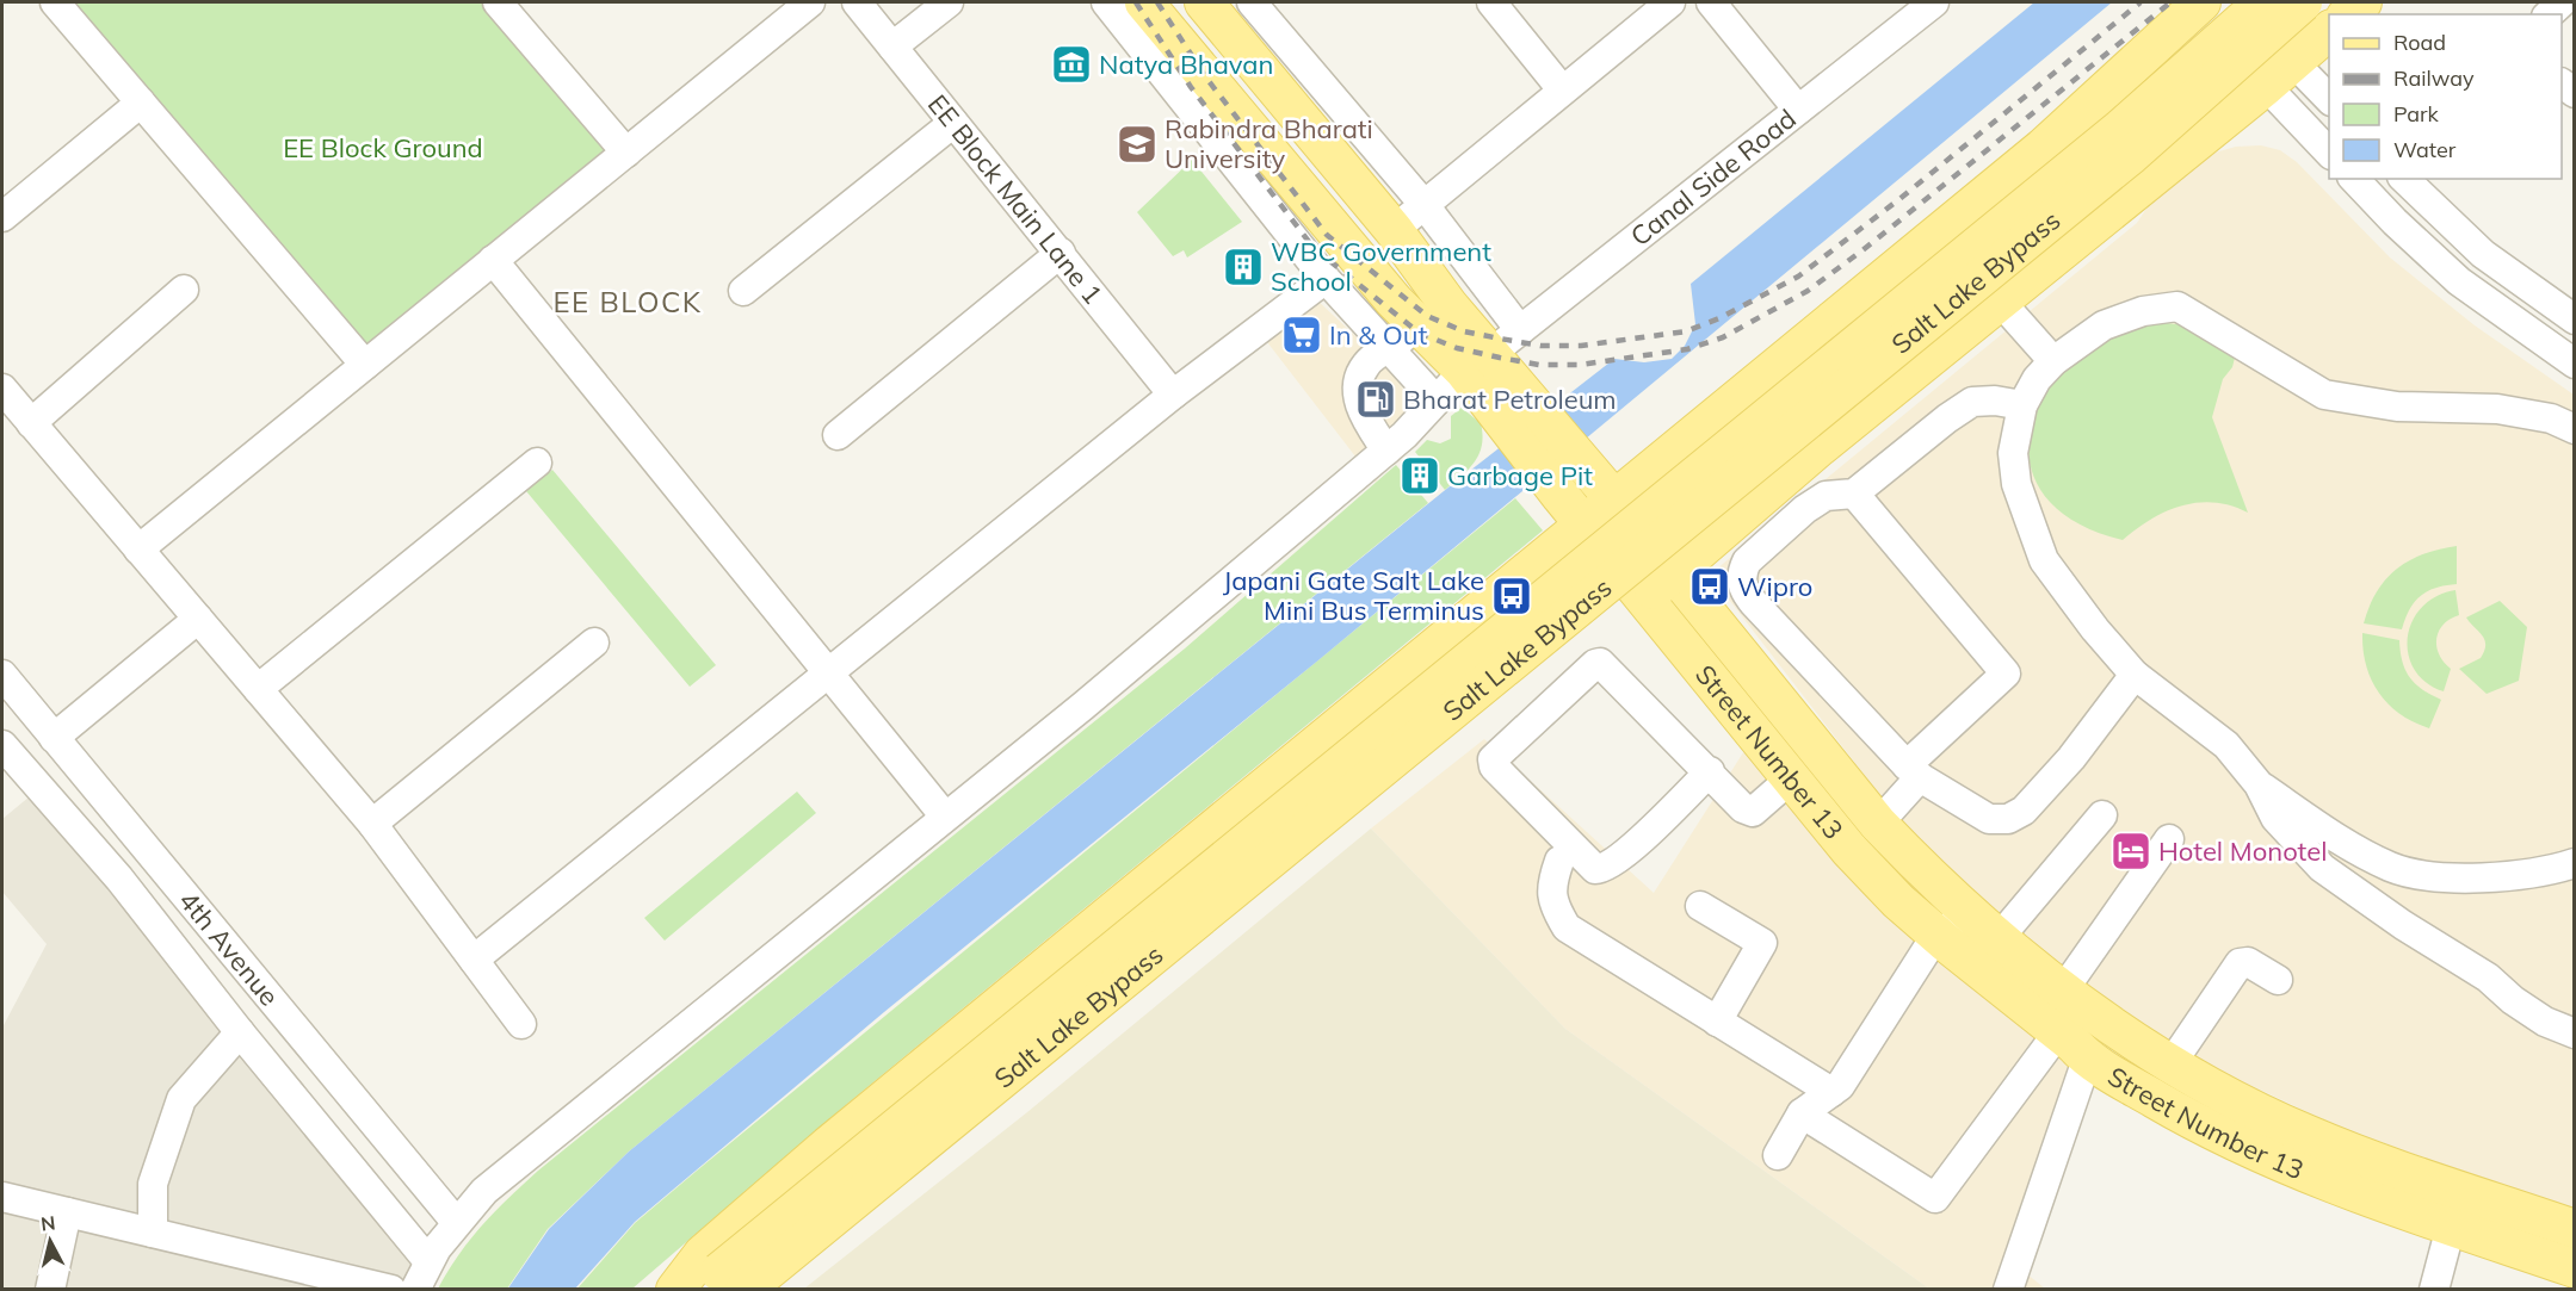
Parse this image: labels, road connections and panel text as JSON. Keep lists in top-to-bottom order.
{
  "streets": {
    "main road": ["Salt Lake Bypass", "Street Number 13"],
    "street": ["Canal Side Road", "EE Block Main Lane 1", "4th Avenue"]
  },
  "crossings": [
    ["Canal Side Road", "Street Number 13"],
    ["Canal Side Road", "4th Avenue"]
  ],
  "districts": ["EE BLOCK"],
  "parks": ["EE Block Ground"],
  "places": {
    "museum": ["Natya Bhavan"],
    "school or university": ["Rabindra Bharati University"],
    "building": ["WBC Government School", "Garbage Pit"],
    "supermarket": ["In & Out"],
    "fuel station": ["Bharat Petroleum"],
    "bus stop": ["Wipro", "Japani Gate Salt Lake Mini Bus Terminus"],
    "hotel": ["Hotel Monotel"]
  },
  "legend": [
    "Road",
    "Railway",
    "Park",
    "Water"
  ],
  "north": "top"
}
